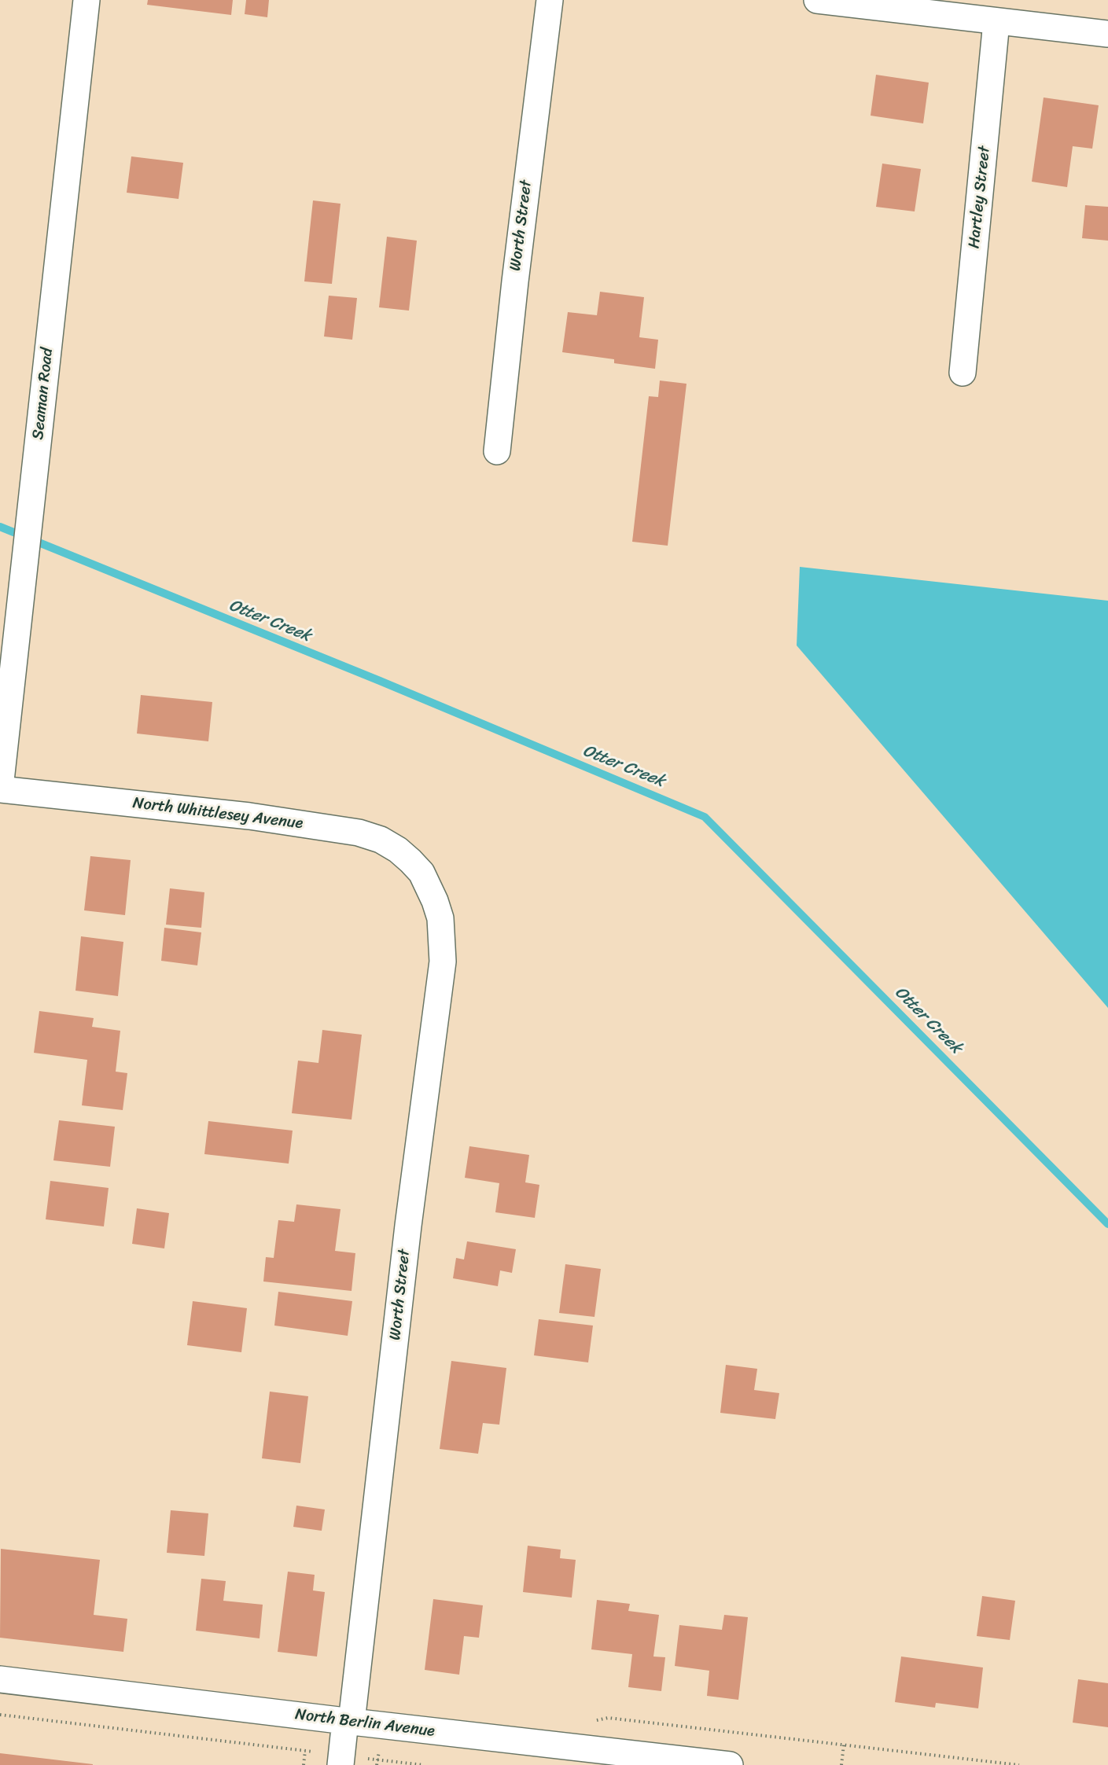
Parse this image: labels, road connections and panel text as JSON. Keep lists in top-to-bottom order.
{
  "streets": {
    "street": [
      "Hartley Street",
      "Worth Street",
      "Seaman Road",
      "North Whittlesey Avenue",
      "North Berlin Avenue"
    ]
  },
  "crossings": [
    ["Worth Street", "North Whittlesey Avenue"],
    ["Worth Street", "North Berlin Avenue"],
    ["Seaman Road", "North Whittlesey Avenue"]
  ],
  "water": ["Otter Creek"]
}
